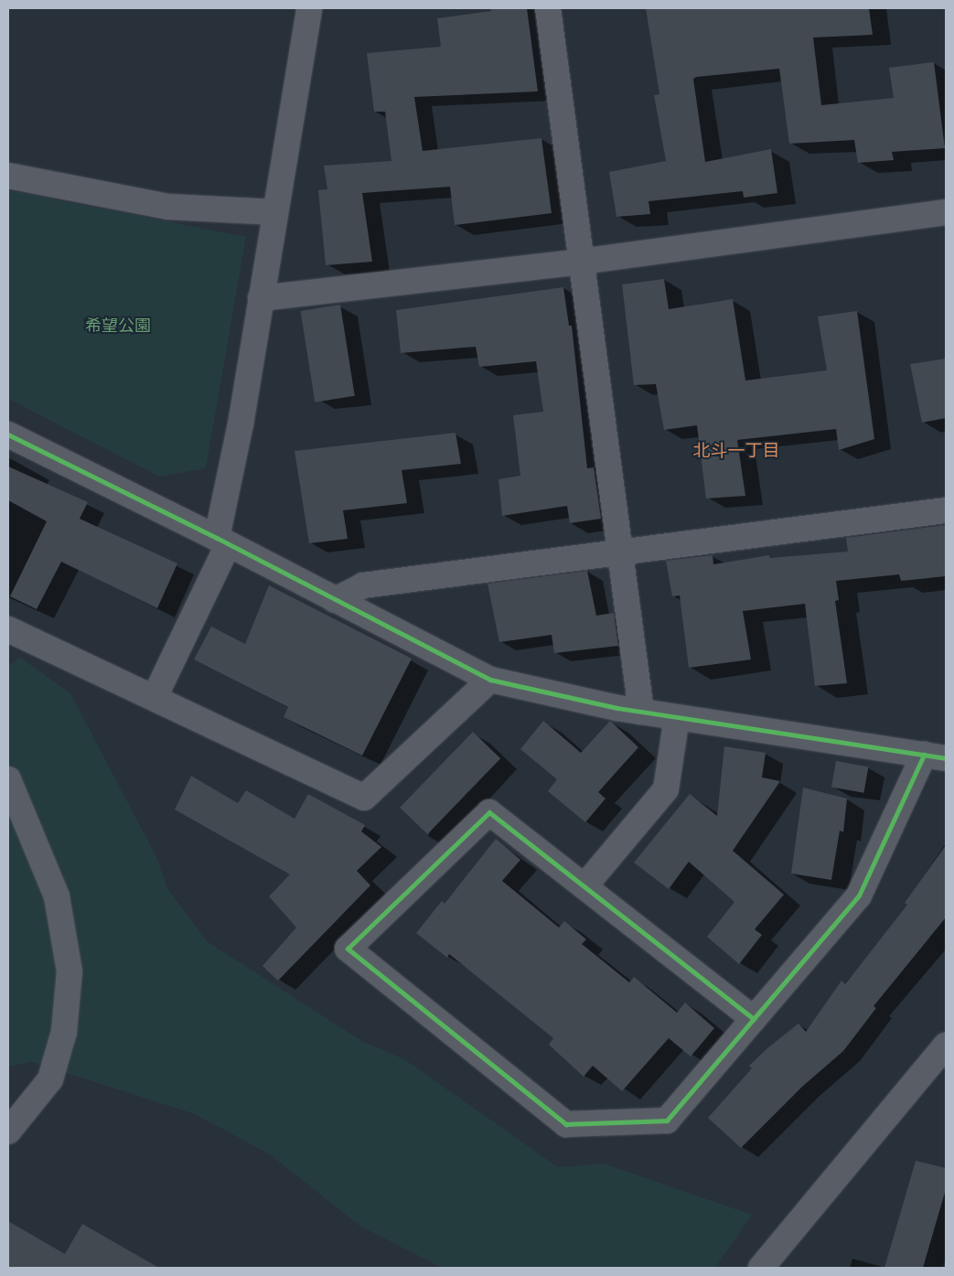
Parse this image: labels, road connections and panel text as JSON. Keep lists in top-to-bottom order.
{
  "districts": ["北斗一丁目"],
  "parks": ["希望公園"]
}
